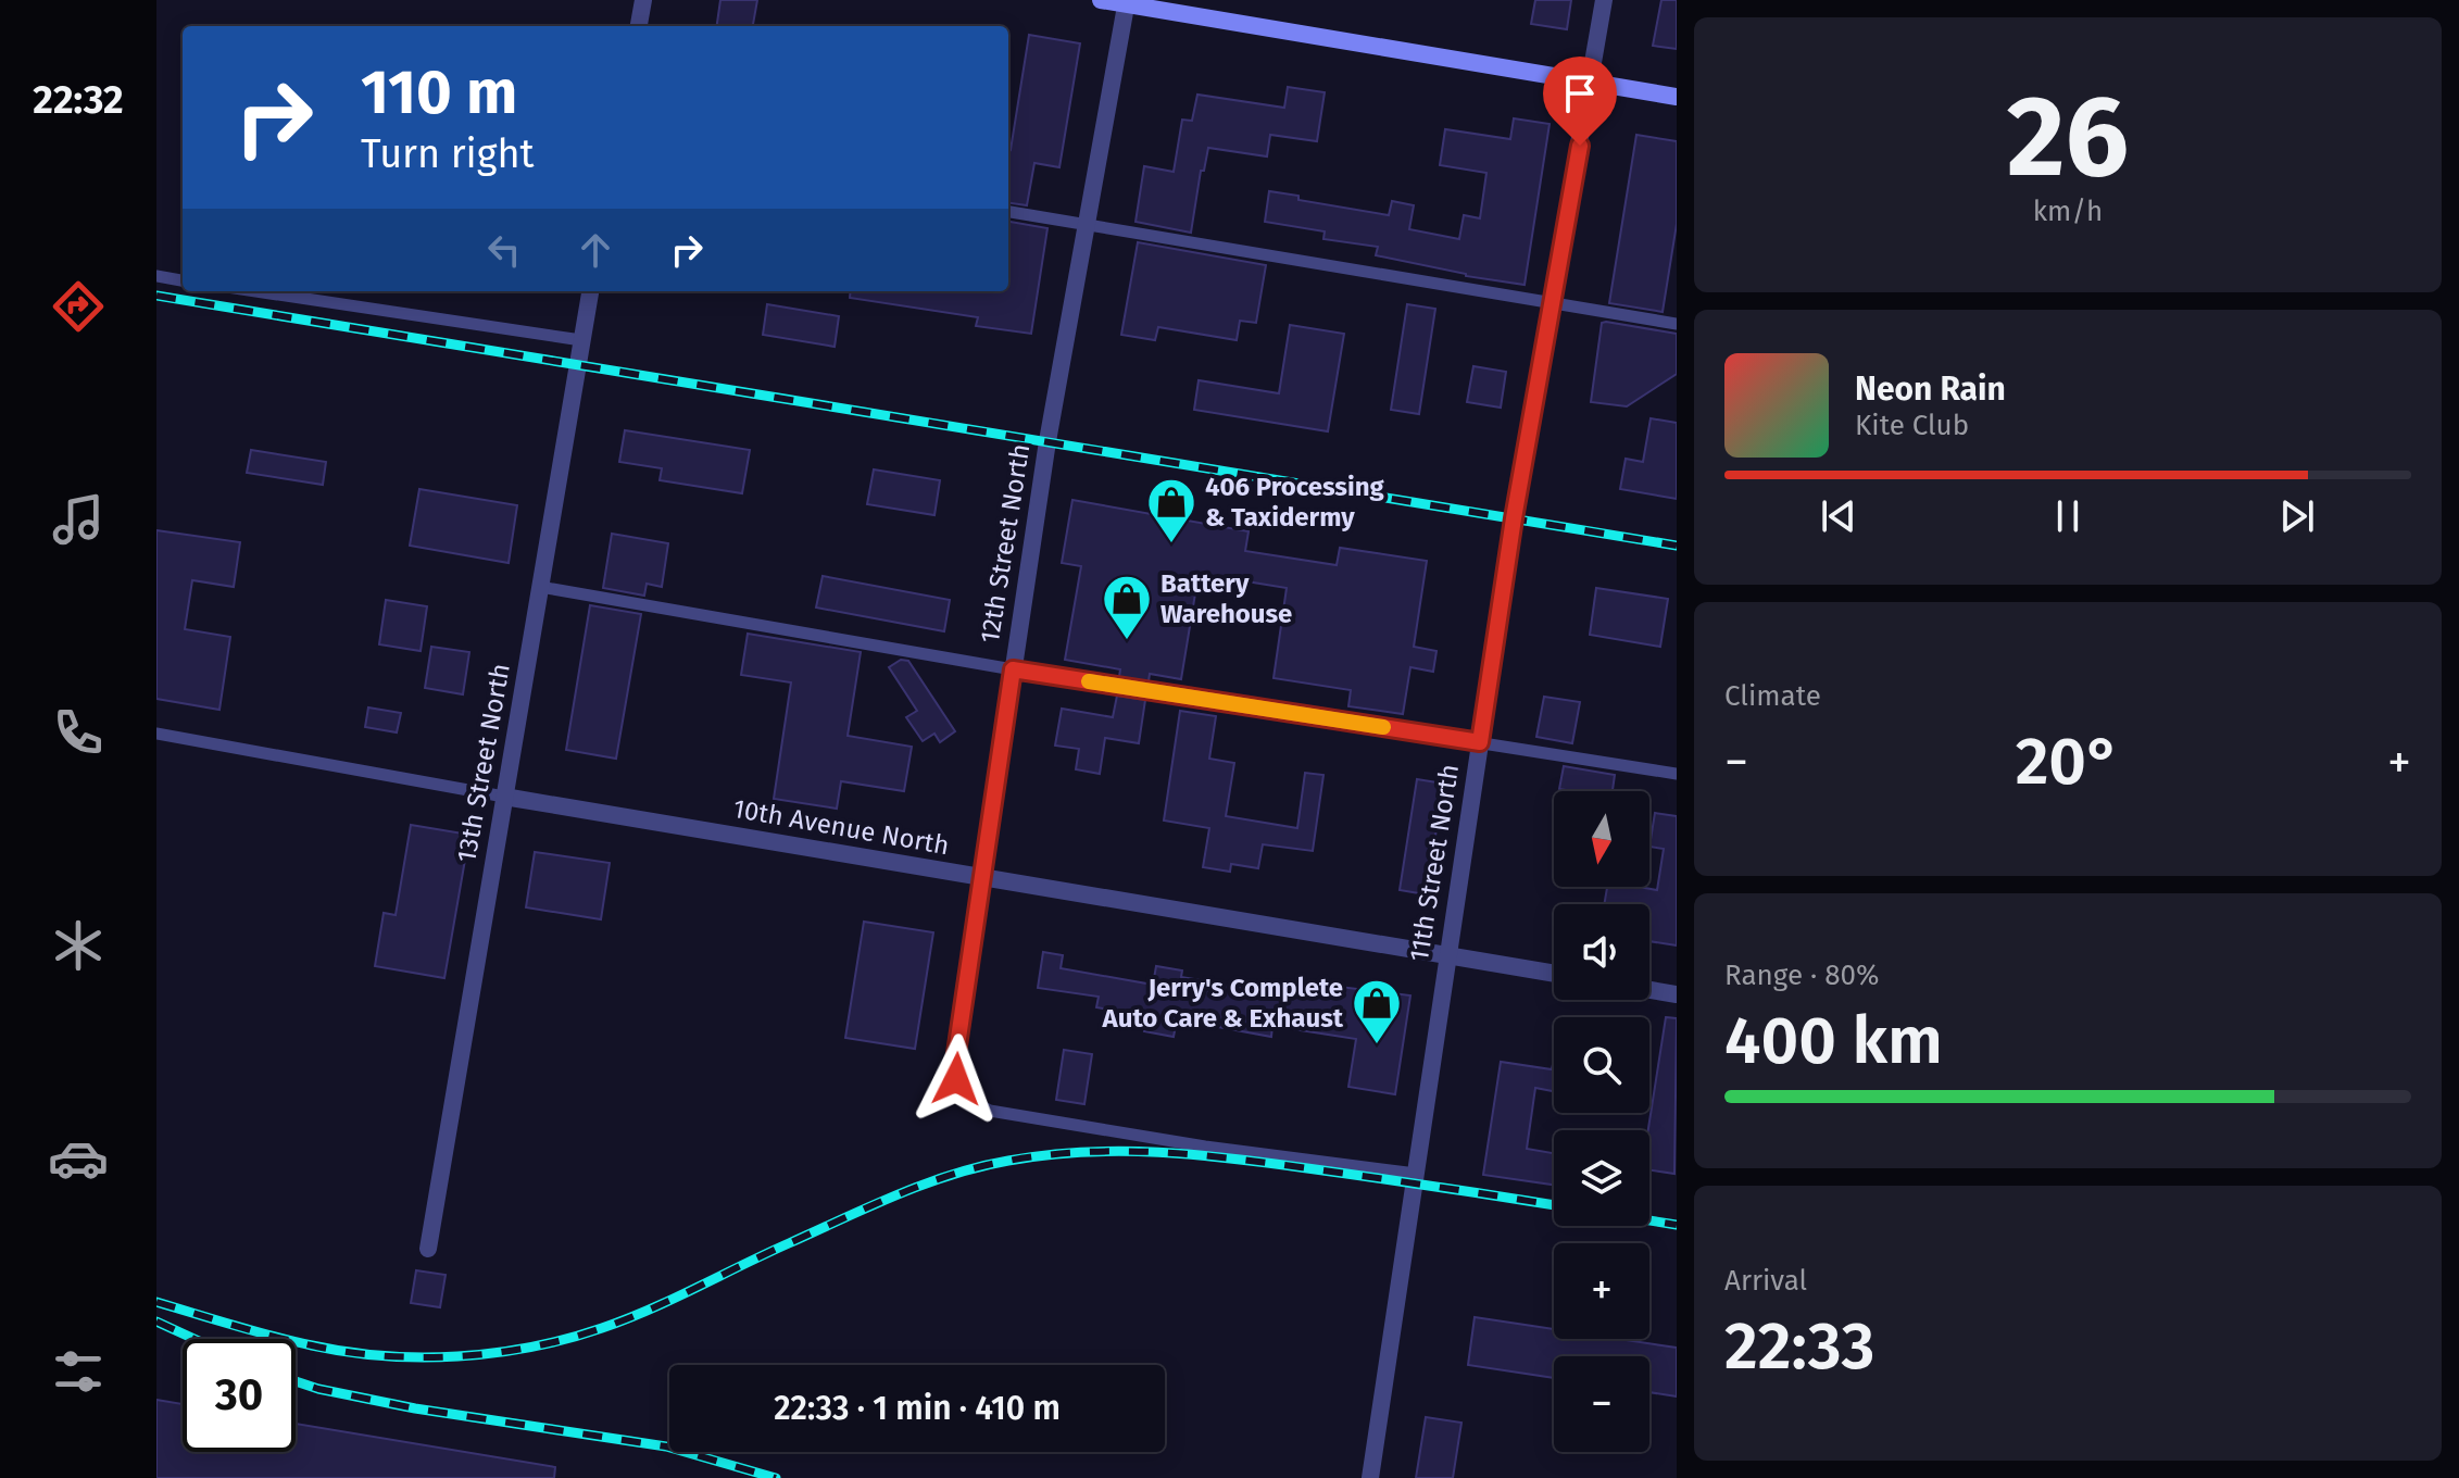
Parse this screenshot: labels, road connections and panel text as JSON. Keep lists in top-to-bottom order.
{
  "streets": {
    "street": [
      "12th Street North",
      "13th Street North",
      "10th Avenue North",
      "11th Street North"
    ]
  },
  "crossings": [
    ["12th Street North", "10th Avenue North"],
    ["13th Street North", "10th Avenue North"],
    ["10th Avenue North", "11th Street North"]
  ],
  "places": {
    "shop": ["406 Processing & Taxidermy", "Battery Warehouse", "Jerry's Complete Auto Care & Exhaust"]
  },
  "north": "bottom",
  "page": {
    "tabs": "22:32",
    "tile": [
      ["26", "km/h"],
      "Climate",
      ["Range · 80%", "400 km"],
      ["Arrival", "22:33"]
    ],
    "turn": ["110 m", "Turn right"],
    "song": ["Neon Rain", "Kite Club"],
    "heat": ["−", "20°", "+"],
    "map_buttons": ["+", "−"],
    "limit": "30",
    "trip": "22:33 · 1 min · 410 m"
  }
}
